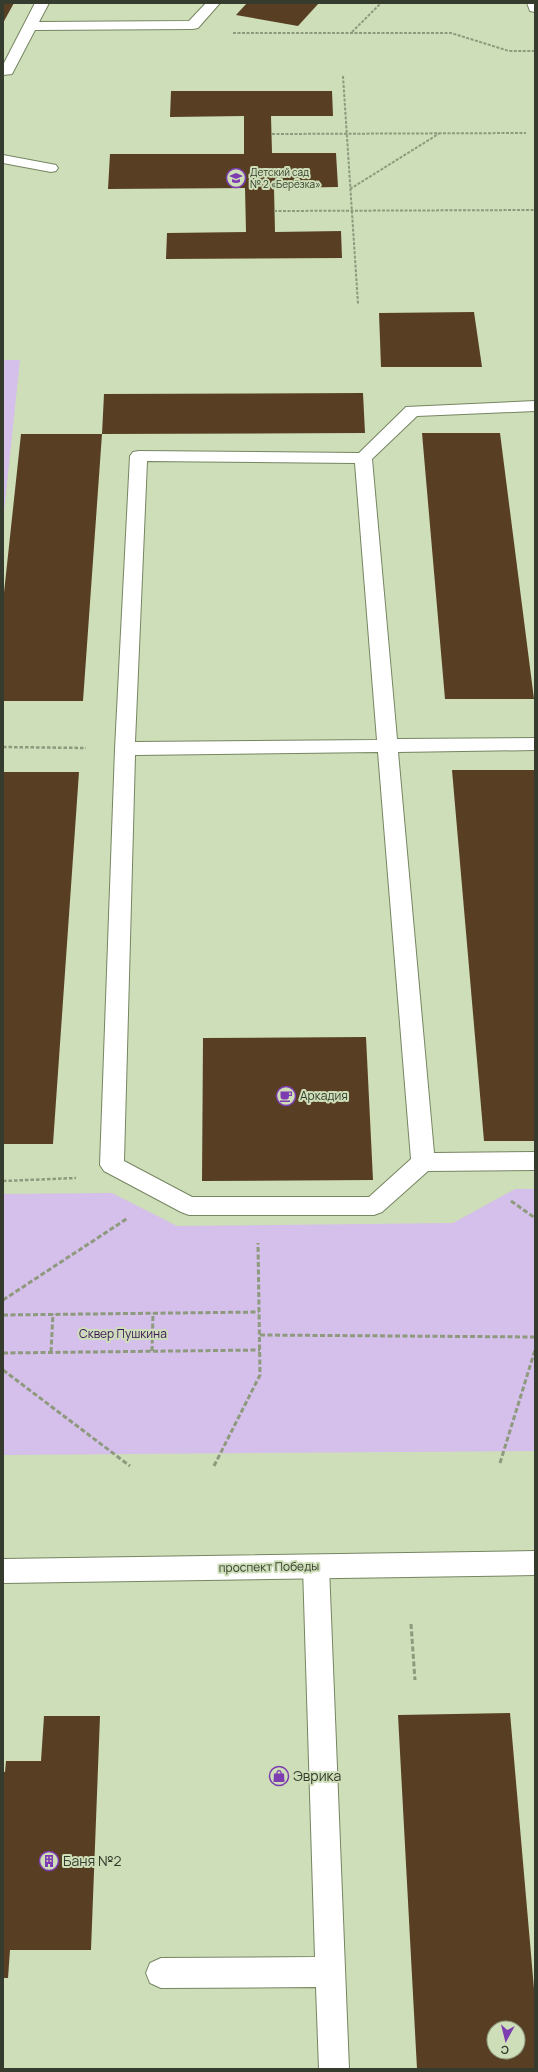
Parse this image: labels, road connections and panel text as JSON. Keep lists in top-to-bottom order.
{
  "streets": {
    "main road": ["проспект Победы"]
  },
  "parks": ["Сквер Пушкина"],
  "places": {
    "school or university": ["Детский сад № 2 «Берёзка»"],
    "cafe": ["Аркадия"],
    "shop": ["Эврика"],
    "building": ["Баня №2"]
  },
  "north": "bottom"
}
